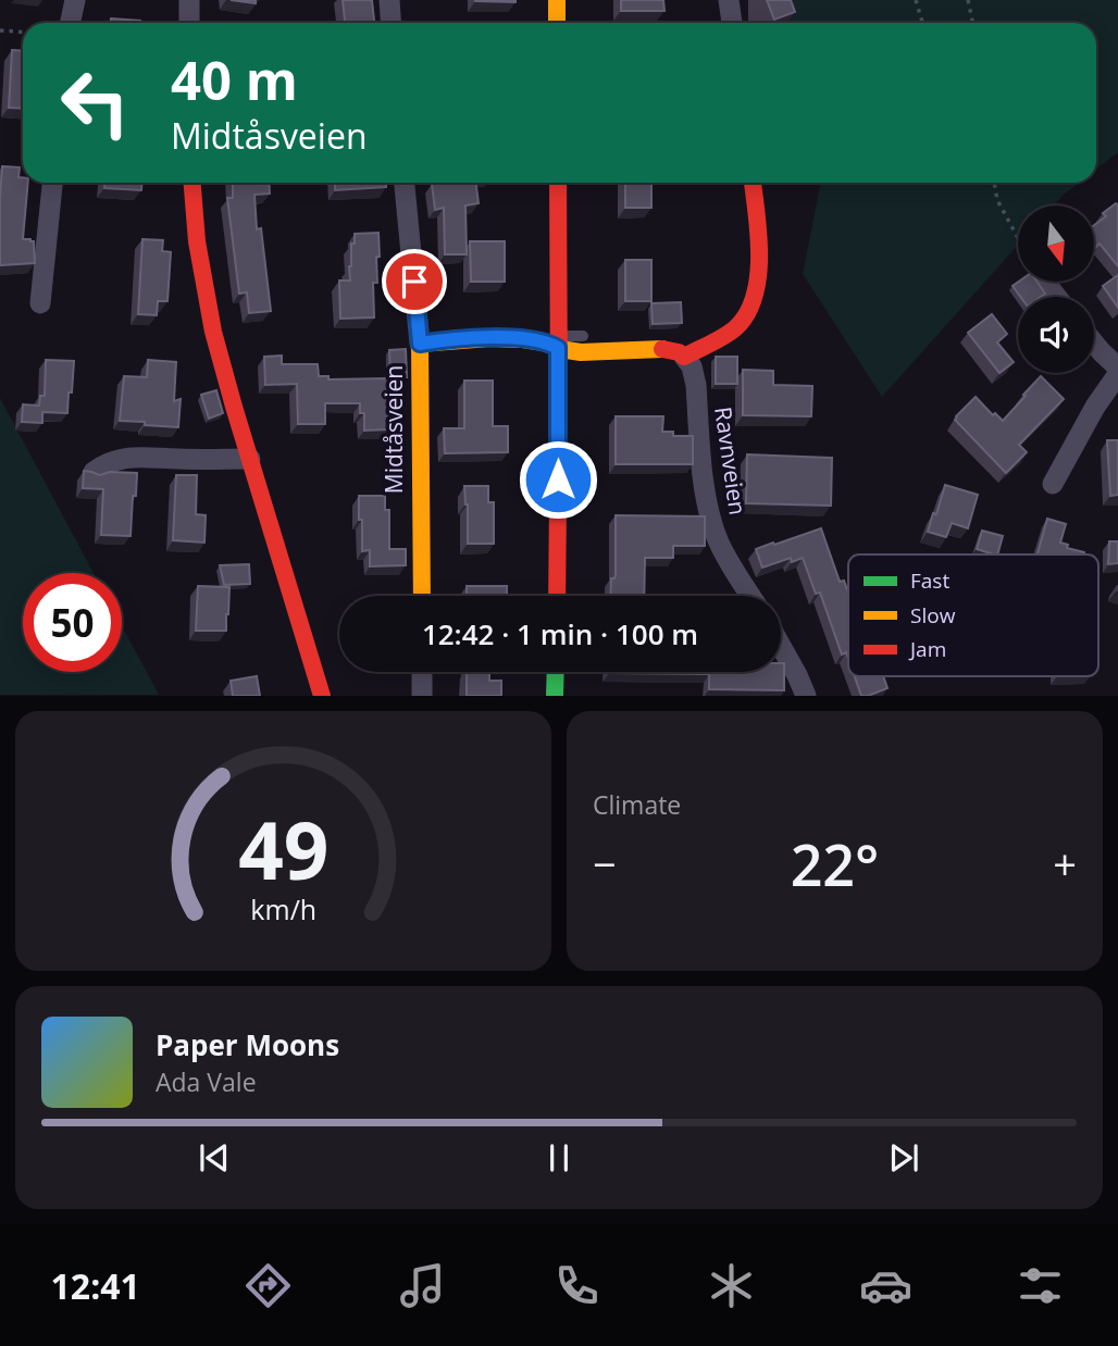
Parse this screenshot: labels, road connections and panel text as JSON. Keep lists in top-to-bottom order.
{
  "streets": {
    "street": ["Midtåsveien", "Ravnveien"]
  },
  "legend": ["Fast", "Slow", "Jam"],
  "north": "bottom",
  "page": {
    "turn": ["40 m", "Midtåsveien"],
    "limit": "50",
    "trip": "12:42 · 1 min · 100 m",
    "tile": "Climate",
    "heat": ["−", "22°", "+"],
    "song": ["Paper Moons", "Ada Vale"],
    "tabs": "12:41",
    "gauge": ["49", "km/h"]
  }
}
